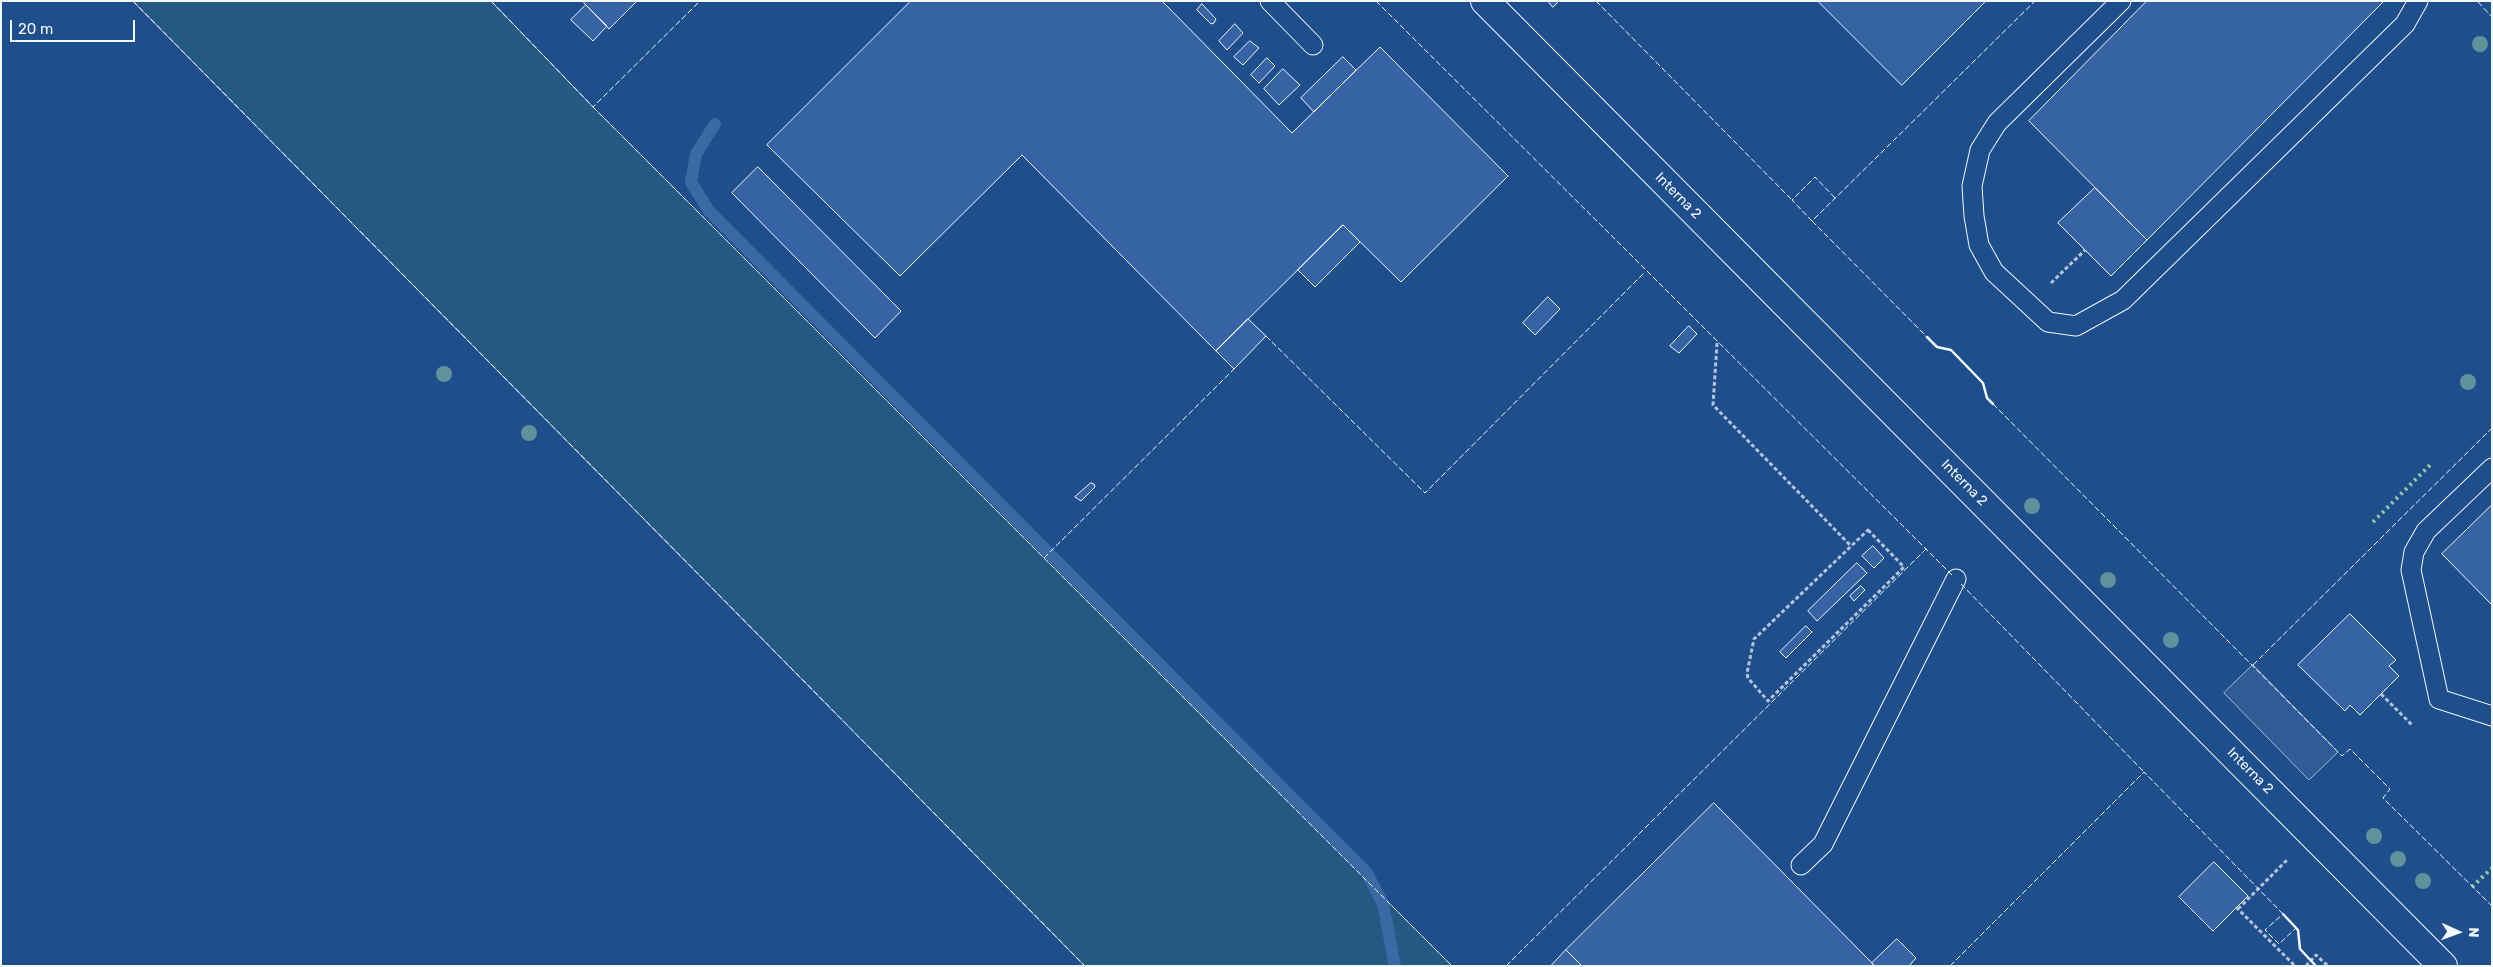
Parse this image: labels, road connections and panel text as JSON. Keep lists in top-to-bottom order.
{
  "streets": {
    "street": ["Interna 2"]
  },
  "scale_bar": "20 m",
  "north": "right"
}
